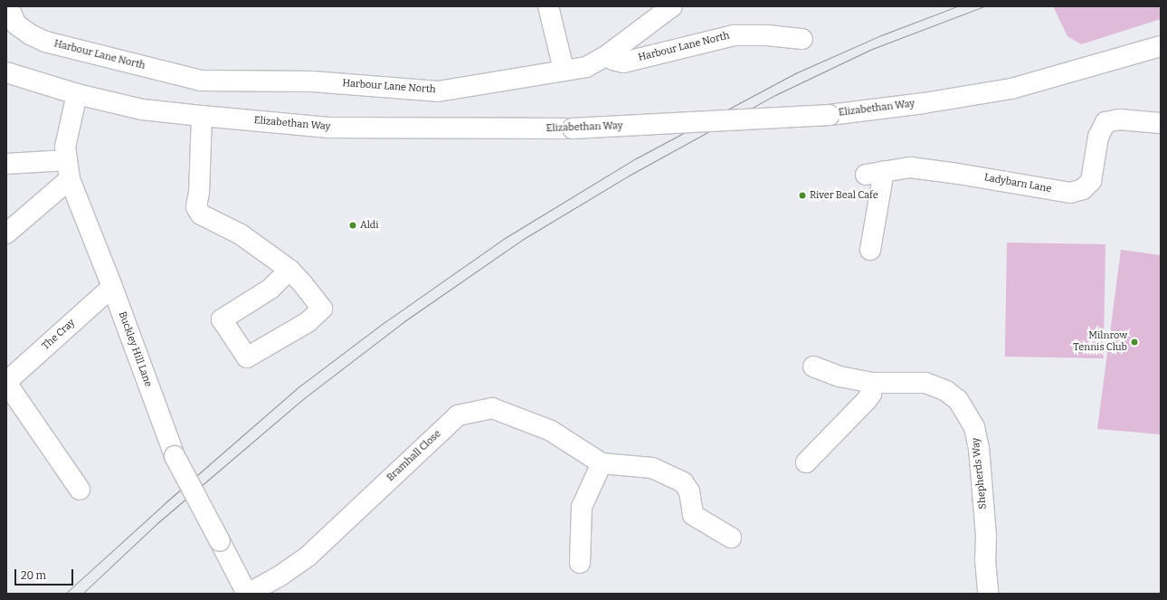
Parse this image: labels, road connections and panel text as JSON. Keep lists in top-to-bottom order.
{
  "streets": {
    "street": [
      "Harbour Lane North",
      "Elizabethan Way",
      "Ladybarn Lane",
      "The Cray",
      "Buckley Hill Lane",
      "Bramhall Close",
      "Shepherds Way"
    ]
  },
  "crossings": [
    ["Elizabethan Way", "Buckley Hill Lane"],
    ["The Cray", "Buckley Hill Lane"],
    ["Buckley Hill Lane", "Bramhall Close"]
  ],
  "places": ["River Beal Cafe", "Aldi", "Milnrow Tennis Club"],
  "scale_bar": "20 m"
}
